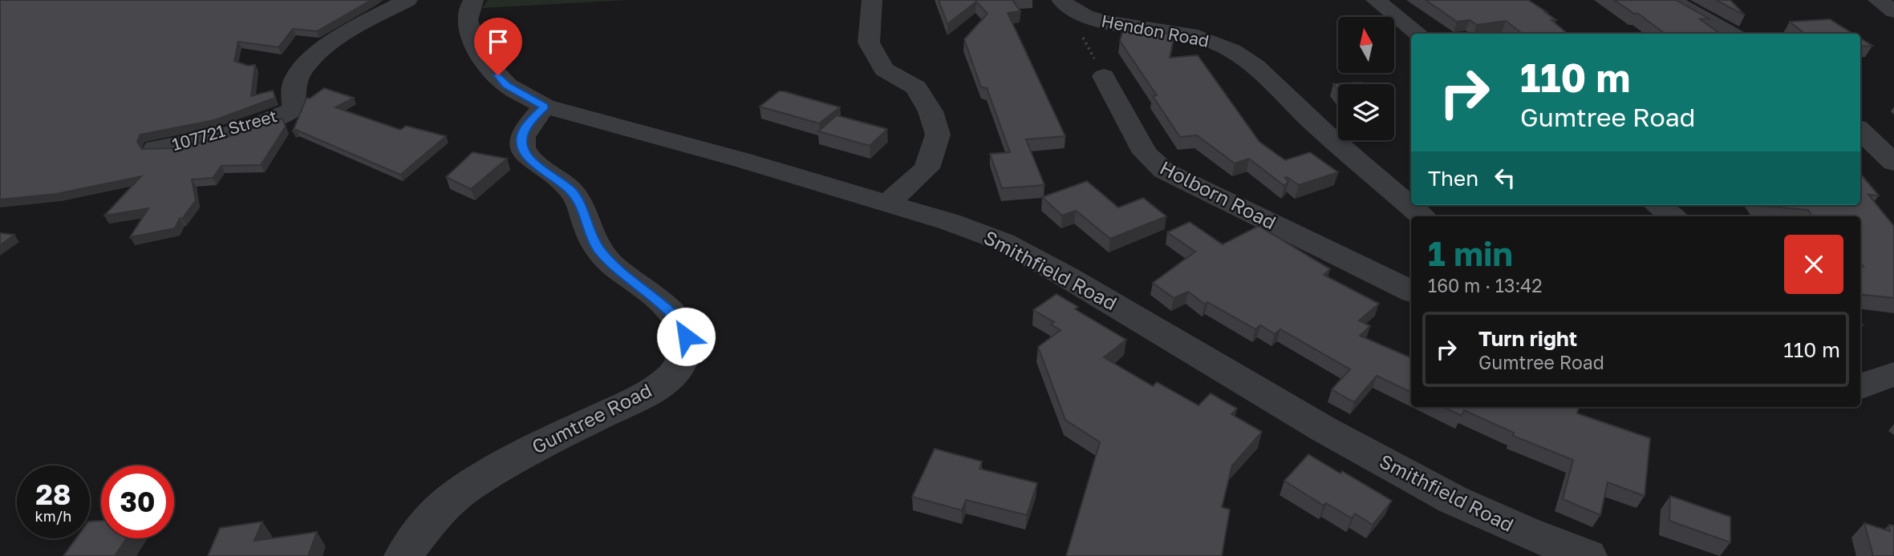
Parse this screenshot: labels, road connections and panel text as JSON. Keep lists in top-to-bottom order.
{
  "streets": {
    "street": [
      "Hendon Road",
      "107721 Street",
      "Holborn Road",
      "Smithfield Road",
      "Gumtree Road"
    ]
  },
  "crossings": [
    ["Smithfield Road", "Gumtree Road"]
  ],
  "north": "top",
  "page": {
    "turn": ["110 m", "Gumtree Road"],
    "then": "Then",
    "heading": ["1 min", "160 m · 13:42"],
    "list": [
      {
        "name": "Turn right",
        "note": "Gumtree Road",
        "value": "110 m"
      }
    ],
    "speed": "28 km/h",
    "limit": "30"
  }
}
